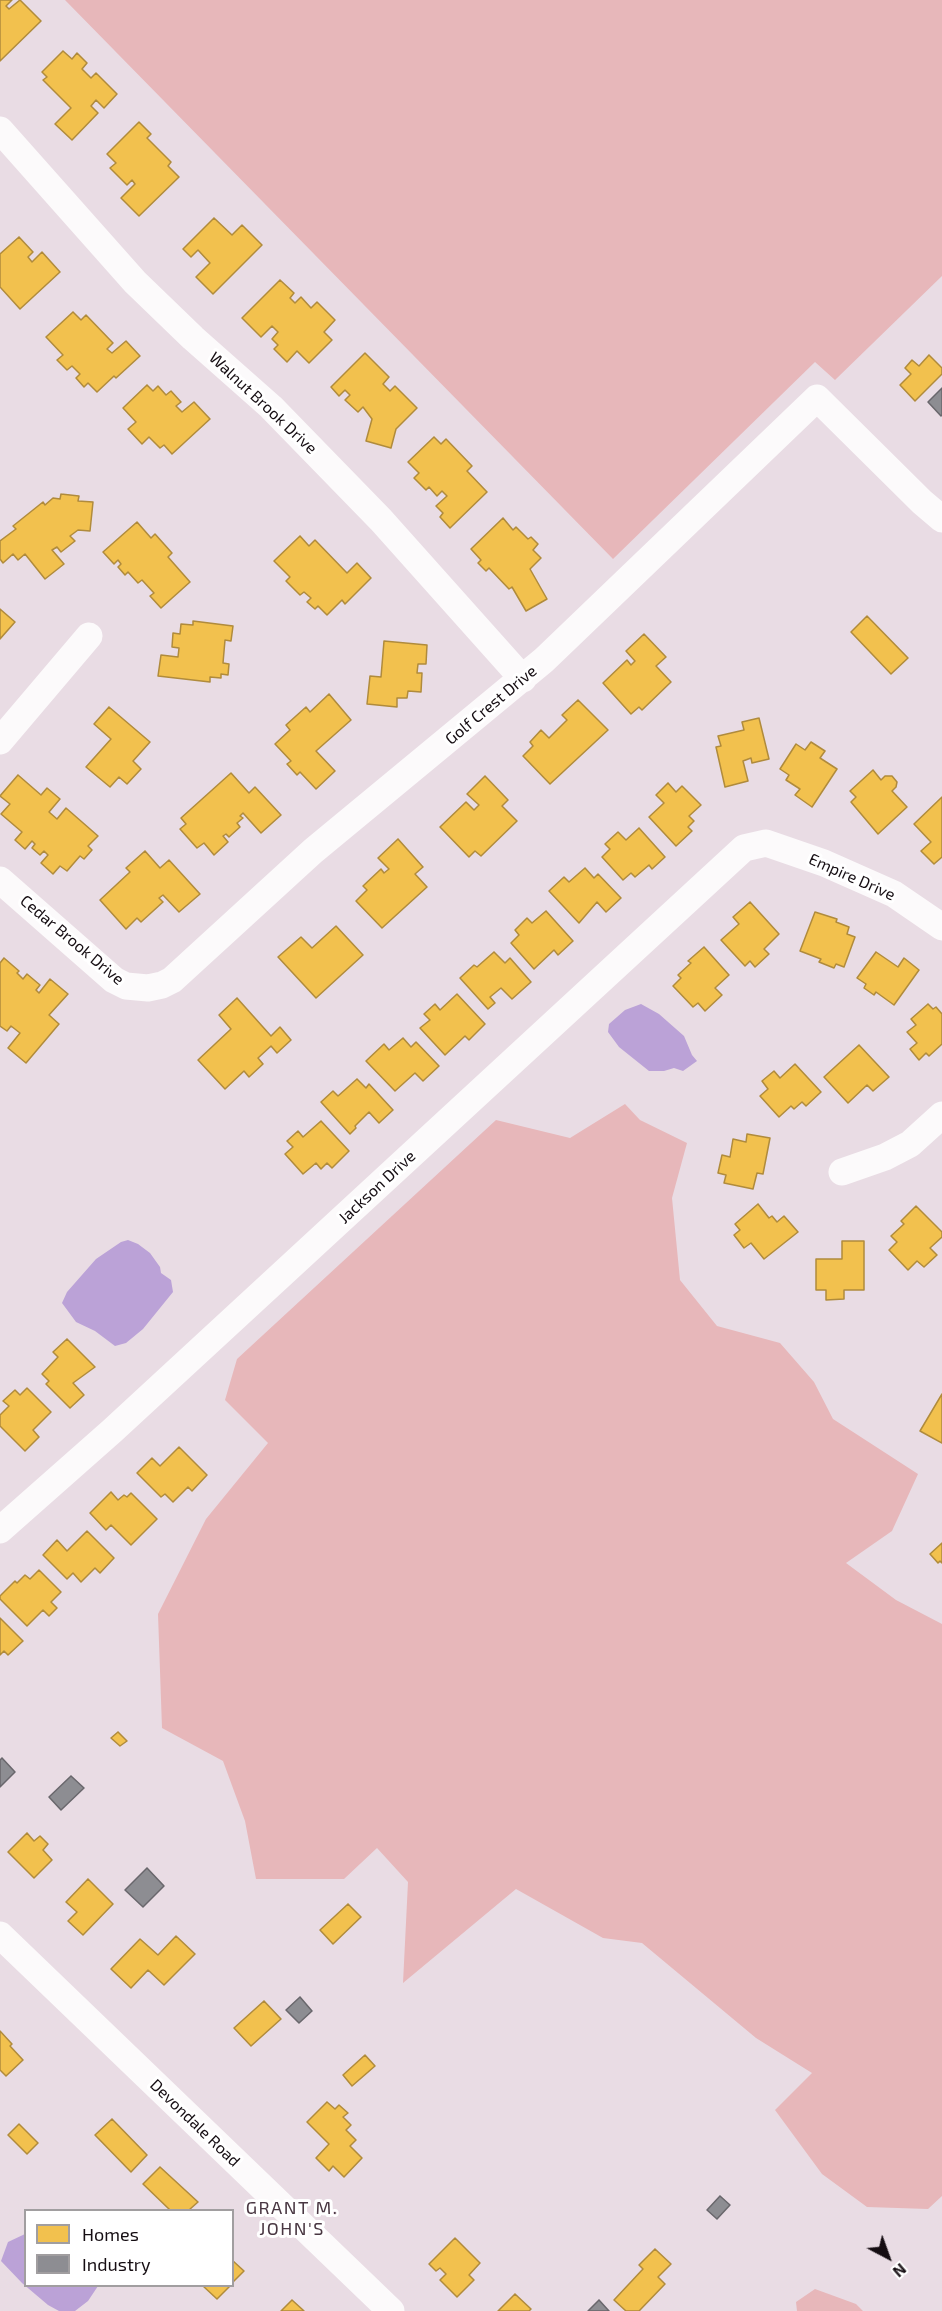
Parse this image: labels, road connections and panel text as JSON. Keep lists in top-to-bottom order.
{
  "streets": {
    "street": [
      "Walnut Brook Drive",
      "Golf Crest Drive",
      "Empire Drive",
      "Cedar Brook Drive",
      "Jackson Drive",
      "Devondale Road"
    ]
  },
  "crossings": [
    ["Walnut Brook Drive", "Golf Crest Drive"],
    ["Golf Crest Drive", "Cedar Brook Drive"],
    ["Empire Drive", "Jackson Drive"]
  ],
  "districts": ["GRANT M. JOHN'S"],
  "legend": ["Homes", "Industry"],
  "north": "bottom right"
}
